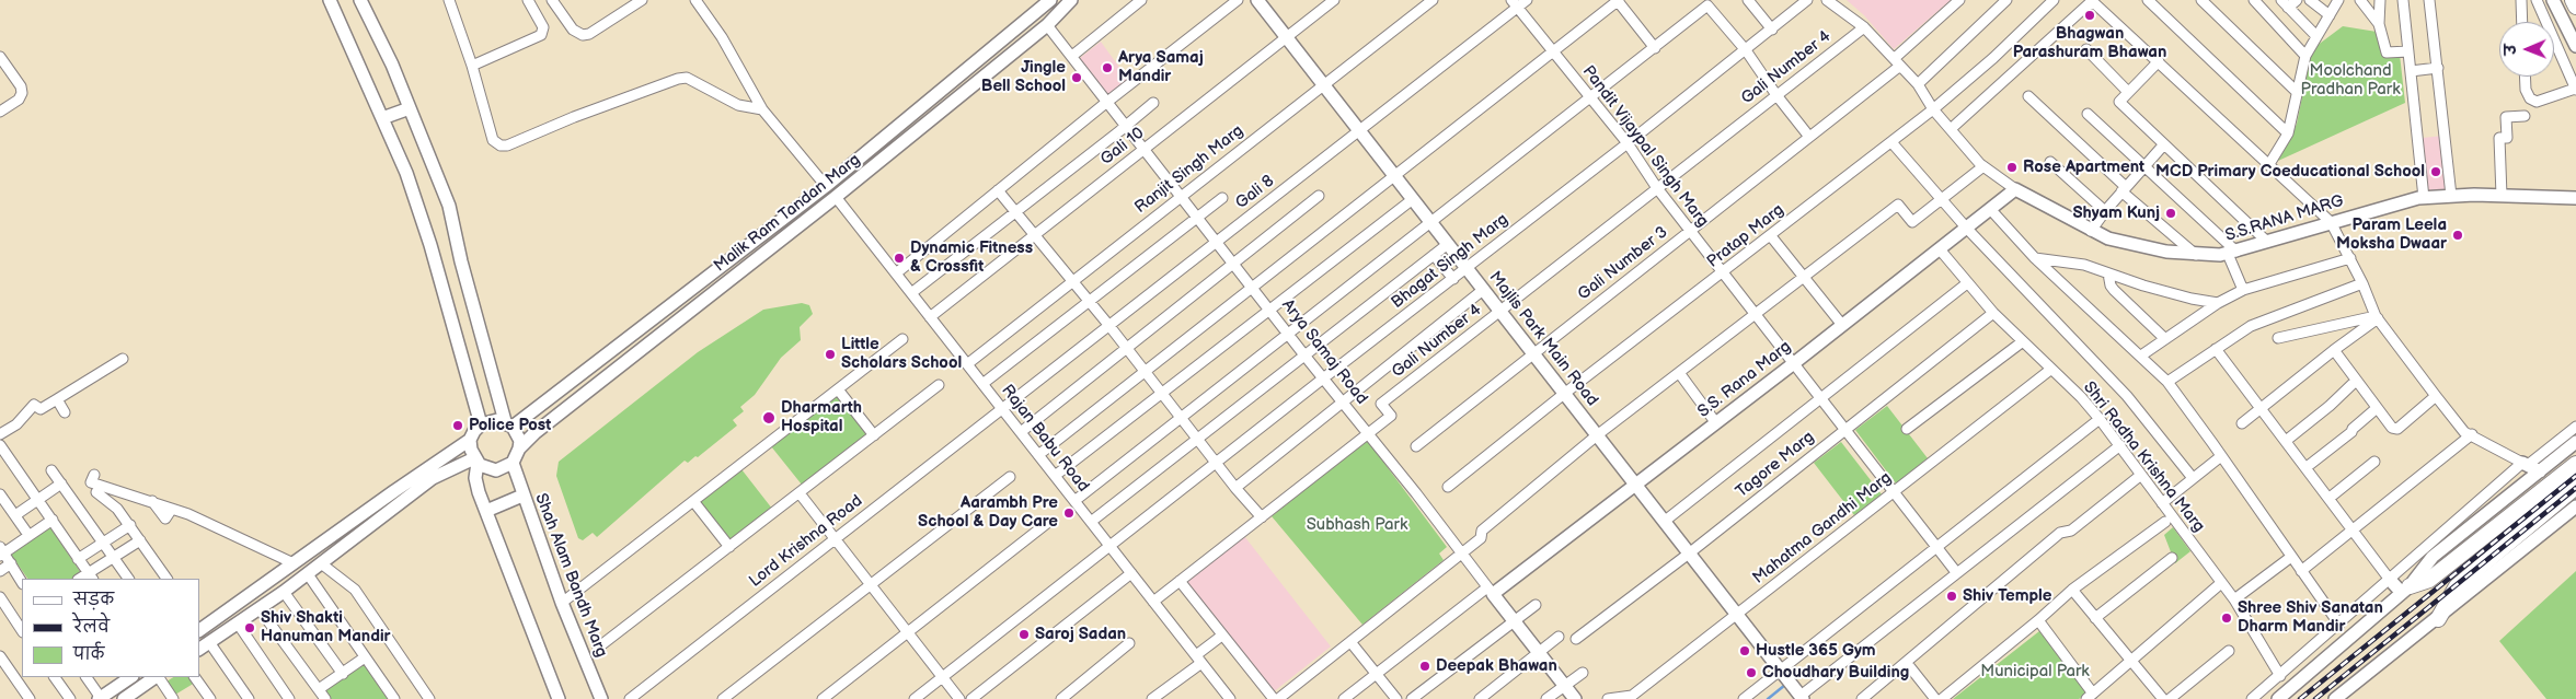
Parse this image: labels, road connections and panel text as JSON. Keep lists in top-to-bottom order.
{
  "streets": {
    "street": [
      "Gali Number 4",
      "Gali 10",
      "Pandit Vijaypal Singh Marg",
      "Ranjit Singh Marg",
      "Gali 8",
      "Malik Ram Tandan Marg",
      "S.S.RANA MARG",
      "Pratap Marg",
      "Bhagat Singh Marg",
      "Gali Number 3",
      "Majlis Park Main Road",
      "Arya Samaj Road",
      "S.S. Rana Marg",
      "Rajan Babu Road",
      "Shri Radha Krishna Marg",
      "Tagore Marg",
      "Mahatma Gandhi Marg",
      "Lord Krishna Road",
      "Shah Alam Bandh Marg"
    ]
  },
  "crossings": [
    ["Gali Number 4", "Pandit Vijaypal Singh Marg"],
    ["Gali Number 4", "Majlis Park Main Road"],
    ["Gali Number 4", "Arya Samaj Road"],
    ["Gali Number 4", "Rajan Babu Road"],
    ["Gali 10", "Majlis Park Main Road"],
    ["Gali 10", "Arya Samaj Road"],
    ["Gali 10", "Rajan Babu Road"],
    ["Pandit Vijaypal Singh Marg", "Gali 8"],
    ["Pandit Vijaypal Singh Marg", "Pratap Marg"],
    ["Pandit Vijaypal Singh Marg", "Bhagat Singh Marg"],
    ["Pandit Vijaypal Singh Marg", "Gali Number 3"],
    ["Pandit Vijaypal Singh Marg", "S.S. Rana Marg"],
    ["Pandit Vijaypal Singh Marg", "Tagore Marg"],
    ["Pandit Vijaypal Singh Marg", "Mahatma Gandhi Marg"],
    ["Ranjit Singh Marg", "Majlis Park Main Road"],
    ["Ranjit Singh Marg", "Arya Samaj Road"],
    ["Ranjit Singh Marg", "Rajan Babu Road"],
    ["Gali 8", "Majlis Park Main Road"],
    ["Gali 8", "Arya Samaj Road"],
    ["Gali 8", "Rajan Babu Road"],
    ["Gali 8", "Lord Krishna Road"],
    ["Malik Ram Tandan Marg", "Arya Samaj Road"],
    ["Malik Ram Tandan Marg", "Rajan Babu Road"],
    ["Malik Ram Tandan Marg", "Shah Alam Bandh Marg"],
    ["S.S.RANA MARG", "S.S. Rana Marg"],
    ["Pratap Marg", "Majlis Park Main Road"],
    ["Bhagat Singh Marg", "Majlis Park Main Road"],
    ["Bhagat Singh Marg", "Arya Samaj Road"],
    ["Bhagat Singh Marg", "Rajan Babu Road"],
    ["Gali Number 3", "Majlis Park Main Road"],
    ["Majlis Park Main Road", "S.S. Rana Marg"],
    ["Majlis Park Main Road", "Tagore Marg"],
    ["Majlis Park Main Road", "Mahatma Gandhi Marg"],
    ["Arya Samaj Road", "S.S. Rana Marg"],
    ["S.S. Rana Marg", "Shri Radha Krishna Marg"],
    ["Rajan Babu Road", "Lord Krishna Road"],
    ["Shri Radha Krishna Marg", "Tagore Marg"],
    ["Shri Radha Krishna Marg", "Mahatma Gandhi Marg"]
  ],
  "parks": ["Moolchand Pradhan Park", "Subhash Park", "Municipal Park"],
  "places": [
    "Bhagwan Parashuram Bhawan",
    "Arya Samaj Mandir",
    "Jingle Bell School",
    "Rose Apartment",
    "MCD Primary Coeducational School",
    "Shyam Kunj",
    "Param Leela Moksha Dwaar",
    "Dynamic Fitness & Crossfit",
    "Little Scholars School",
    "Dharmarth Hospital",
    "Police Post",
    "Aarambh Pre School & Day Care",
    "Shiv Temple",
    "Shree Shiv Sanatan Dharm Mandir",
    "Shiv Shakti Hanuman Mandir",
    "Saroj Sadan",
    "Hustle 365 Gym",
    "Deepak Bhawan",
    "Choudhary Building"
  ],
  "legend": ["सड़क", "रेलवे", "पार्क"],
  "north": "left"
}
